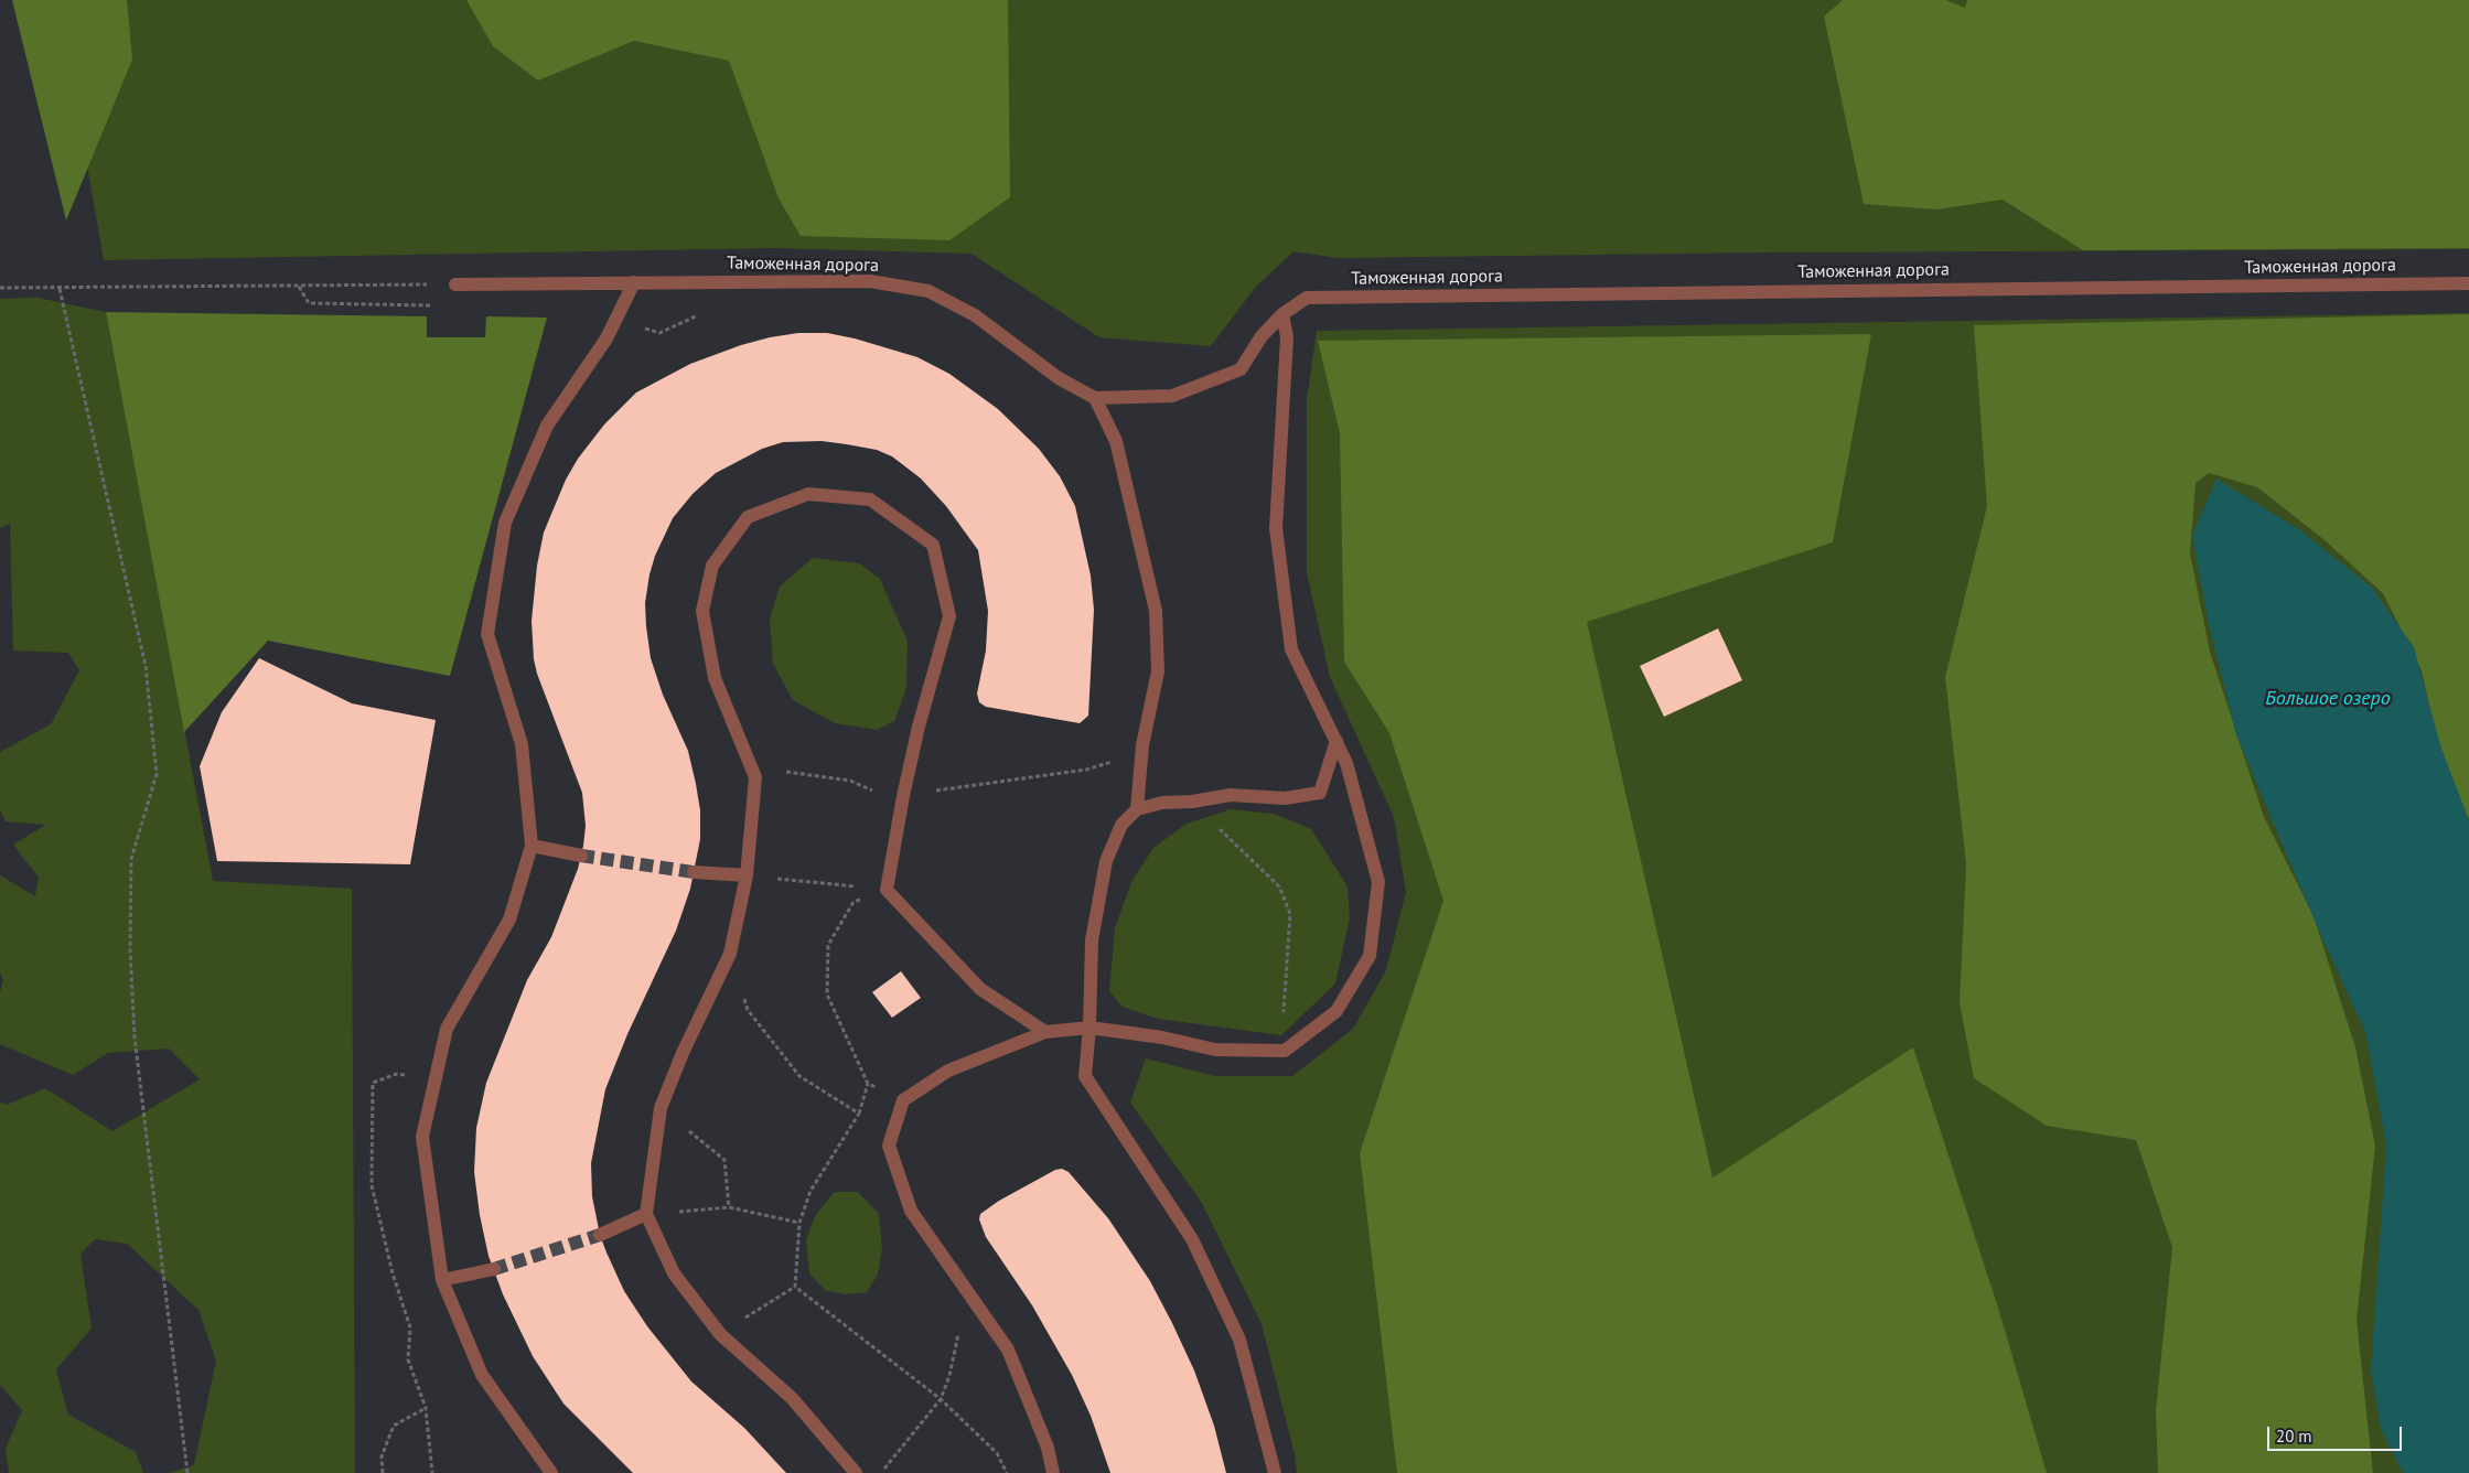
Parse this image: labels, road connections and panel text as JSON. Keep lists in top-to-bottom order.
{
  "streets": {
    "street": ["Таможенная дорога"]
  },
  "water": ["Большое озеро"],
  "scale_bar": "20 m"
}
